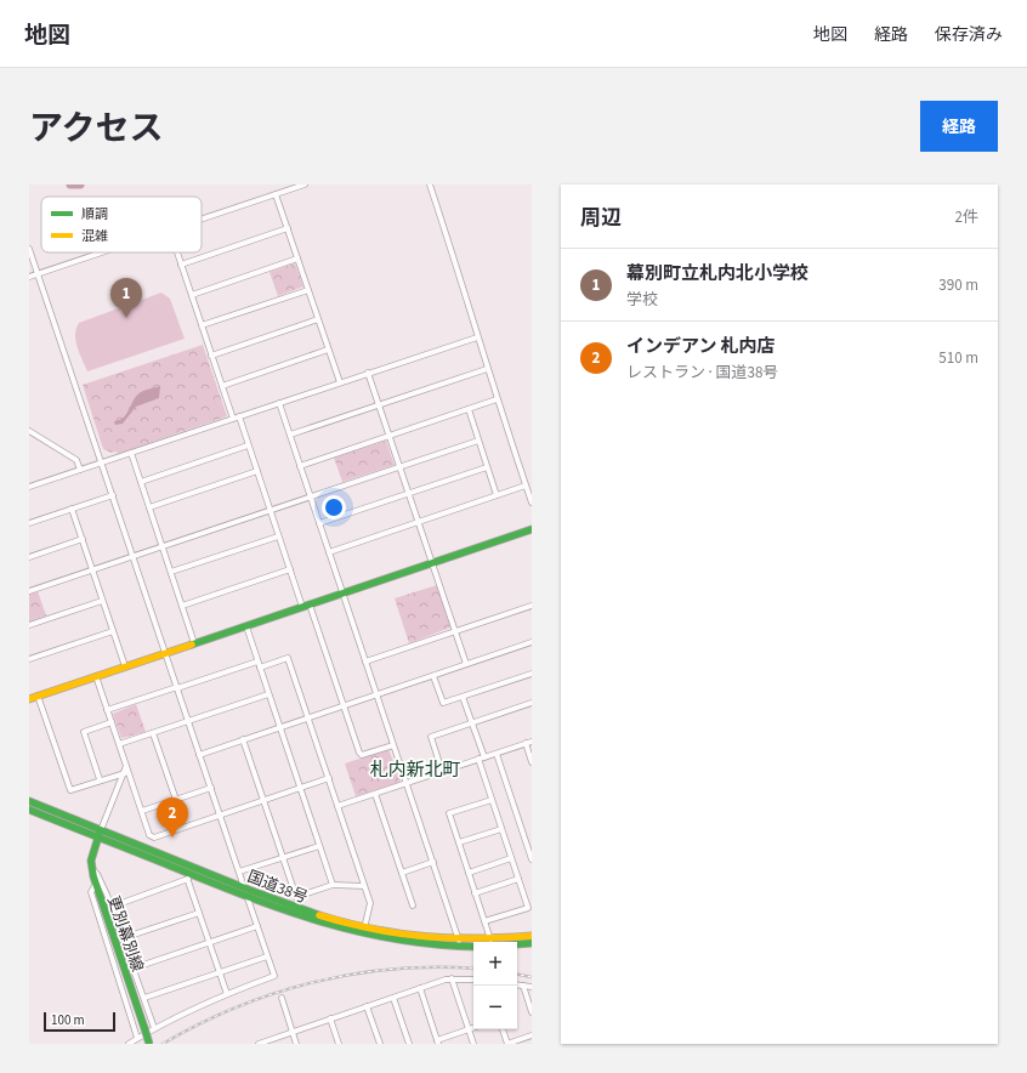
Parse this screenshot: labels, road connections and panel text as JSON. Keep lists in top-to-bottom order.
{
  "streets": {
    "main road": ["国道38号", "更別幕別線"]
  },
  "crossings": [
    ["国道38号", "更別幕別線"]
  ],
  "districts": ["札内新北町"],
  "legend": ["順調", "混雑"],
  "scale_bar": "100 m",
  "page": {
    "header": "地図",
    "nav": ["地図", "経路", "保存済み"],
    "title": "アクセス",
    "buttons": "経路",
    "heading": ["周辺", "2件"],
    "list": [
      {
        "mark": "1",
        "name": "幕別町立札内北小学校",
        "note": "学校",
        "value": "390 m"
      },
      {
        "mark": "2",
        "name": "インデアン 札内店",
        "note": "レストラン · 国道38号",
        "value": "510 m"
      }
    ],
    "pins": ["1", "2"],
    "map_buttons": ["+", "−"],
    "scale": "100 m"
  }
}
